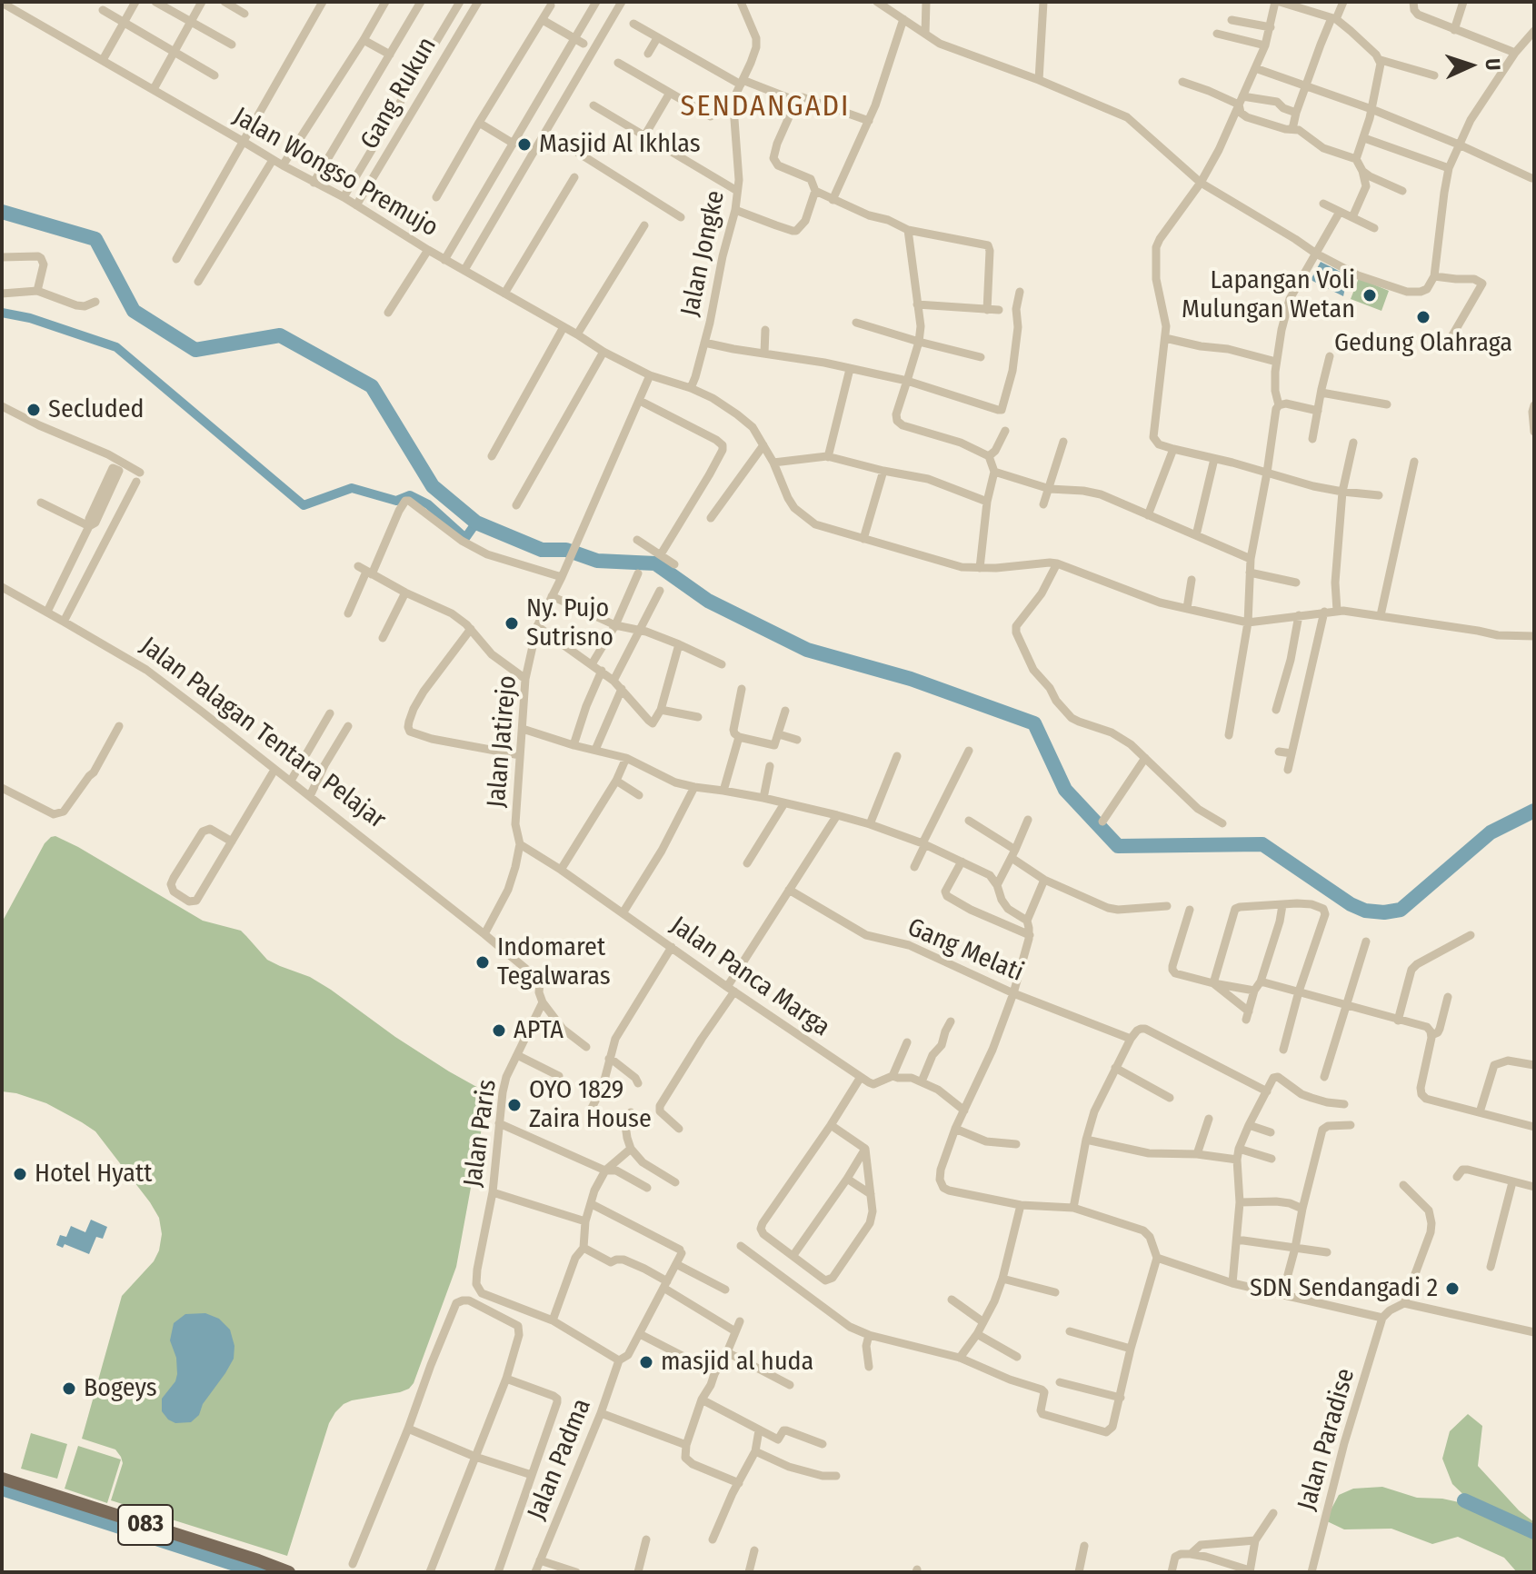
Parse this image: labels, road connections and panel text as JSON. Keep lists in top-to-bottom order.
{
  "streets": {
    "main road": ["083"],
    "street": [
      "Gang Rukun",
      "Jalan Wongso Premujo",
      "Jalan Jongke",
      "Jalan Palagan Tentara Pelajar",
      "Jalan Jatirejo",
      "Gang Melati",
      "Jalan Panca Marga",
      "Jalan Paris",
      "Jalan Paradise",
      "Jalan Padma"
    ]
  },
  "crossings": [
    ["Gang Rukun", "Jalan Wongso Premujo"],
    ["Jalan Wongso Premujo", "Jalan Jongke"],
    ["Jalan Palagan Tentara Pelajar", "Jalan Jatirejo"],
    ["Jalan Jatirejo", "Jalan Panca Marga"],
    ["Jalan Paris", "Jalan Padma"]
  ],
  "districts": ["SENDANGADI"],
  "places": [
    "Masjid Al Ikhlas",
    "Lapangan Voli Mulungan Wetan",
    "Gedung Olahraga",
    "Secluded",
    "Ny. Pujo Sutrisno",
    "Indomaret Tegalwaras",
    "APTA",
    "OYO 1829 Zaira House",
    "Hotel Hyatt",
    "SDN Sendangadi 2",
    "masjid al huda",
    "Bogeys"
  ],
  "north": "right"
}
